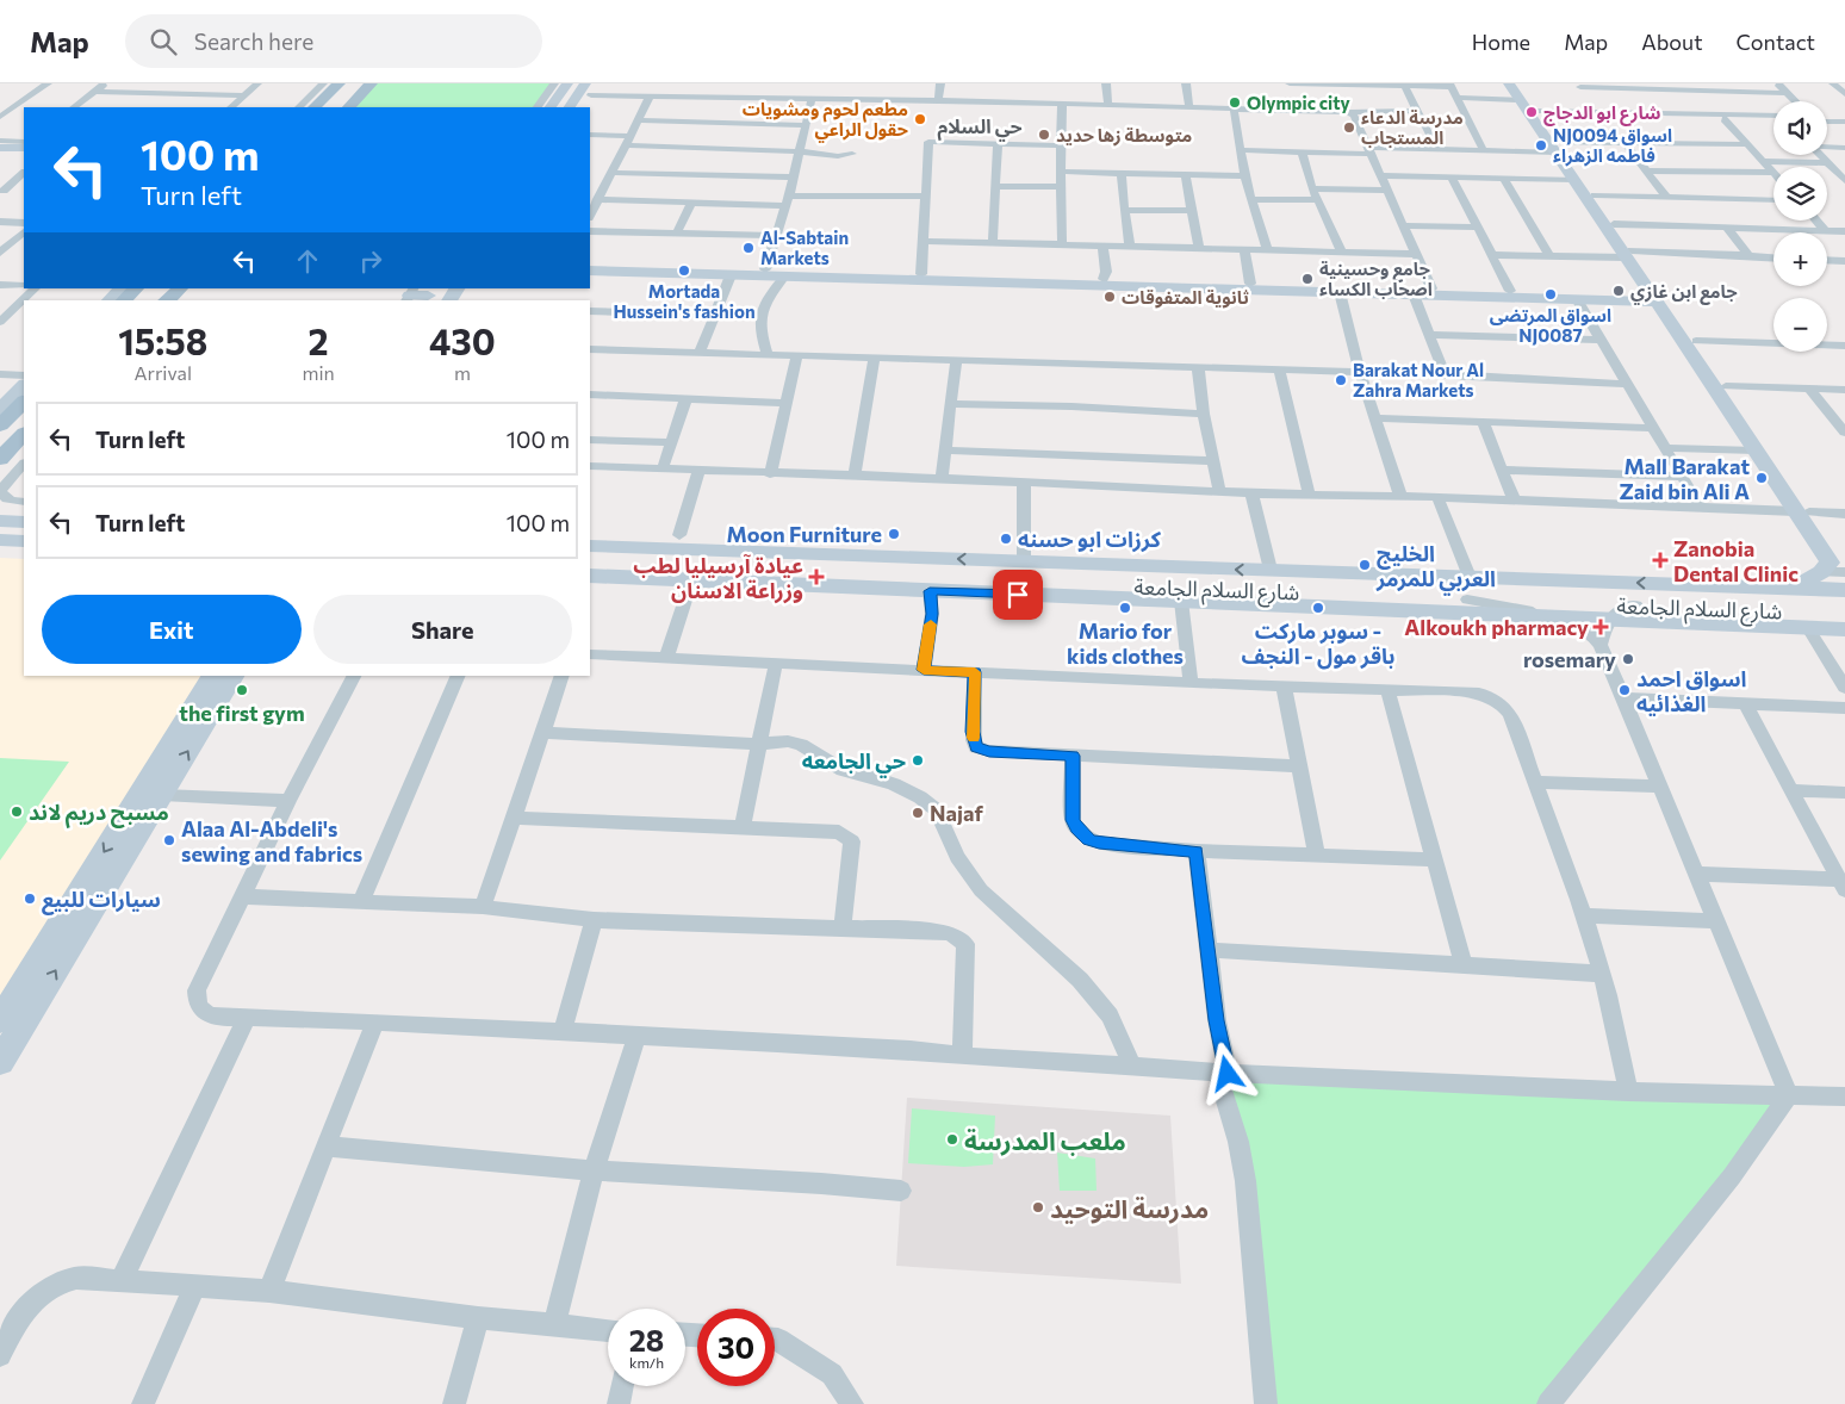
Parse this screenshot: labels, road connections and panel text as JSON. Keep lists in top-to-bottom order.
{
  "streets": {
    "street": ["شارع السلام الجامعة"]
  },
  "districts": ["حي السلام"],
  "places": {
    "other": [
      "Olympic city",
      "شارع ابو الدجاج",
      "مطعم لحوم ومشويات حقول الراعي",
      "مدرسة الدعاء المستجاب",
      "متوسطة زها حديد",
      "NJ0094 اسواق فاطمه الزهراء",
      "Al-Sabtain Markets",
      "Mortada Hussein's fashion",
      "جامع وحسينية اصحاب الكساء",
      "جامع ابن غازي",
      "اسواق المرتضى NJ0087",
      "ثانوية المتفوقات",
      "Barakat Nour Al Zahra Markets",
      "Mall Barakat Zaid bin Ali A",
      "Moon Furniture",
      "كرزات ابو حسنه",
      "الخليج العربي للمرمر",
      "Mario for kids clothes",
      "سوبر ماركت - باقر مول - النجف",
      "rosemary",
      "the first gym",
      "اسواق احمد الغذائيه",
      "حي الجامعه",
      "مسبح دريم لاند",
      "Najaf",
      "Alaa Al-Abdeli's sewing and fabrics",
      "سيارات للبيع",
      "ملعب المدرسة",
      "مدرسة التوحيد"
    ],
    "health": ["Zanobia Dental Clinic", "عيادة آرسيليا لطب وزراعة الاسنان", "Alkoukh pharmacy"]
  },
  "page": {
    "header": "Map",
    "search": "Search here",
    "nav": [
      "Home",
      "Map",
      "About",
      "Contact"
    ],
    "map_buttons": ["+", "−"],
    "turn": ["100 m", "Turn left"],
    "eta": [
      "15:58",
      "Arrival",
      "2",
      "min",
      "430",
      "m"
    ],
    "list": [
      {
        "name": "Turn left",
        "value": "100 m"
      },
      {
        "name": "Turn left",
        "value": "100 m"
      }
    ],
    "buttons": ["Exit", "Share"],
    "speed": "28 km/h",
    "limit": "30"
  }
}
